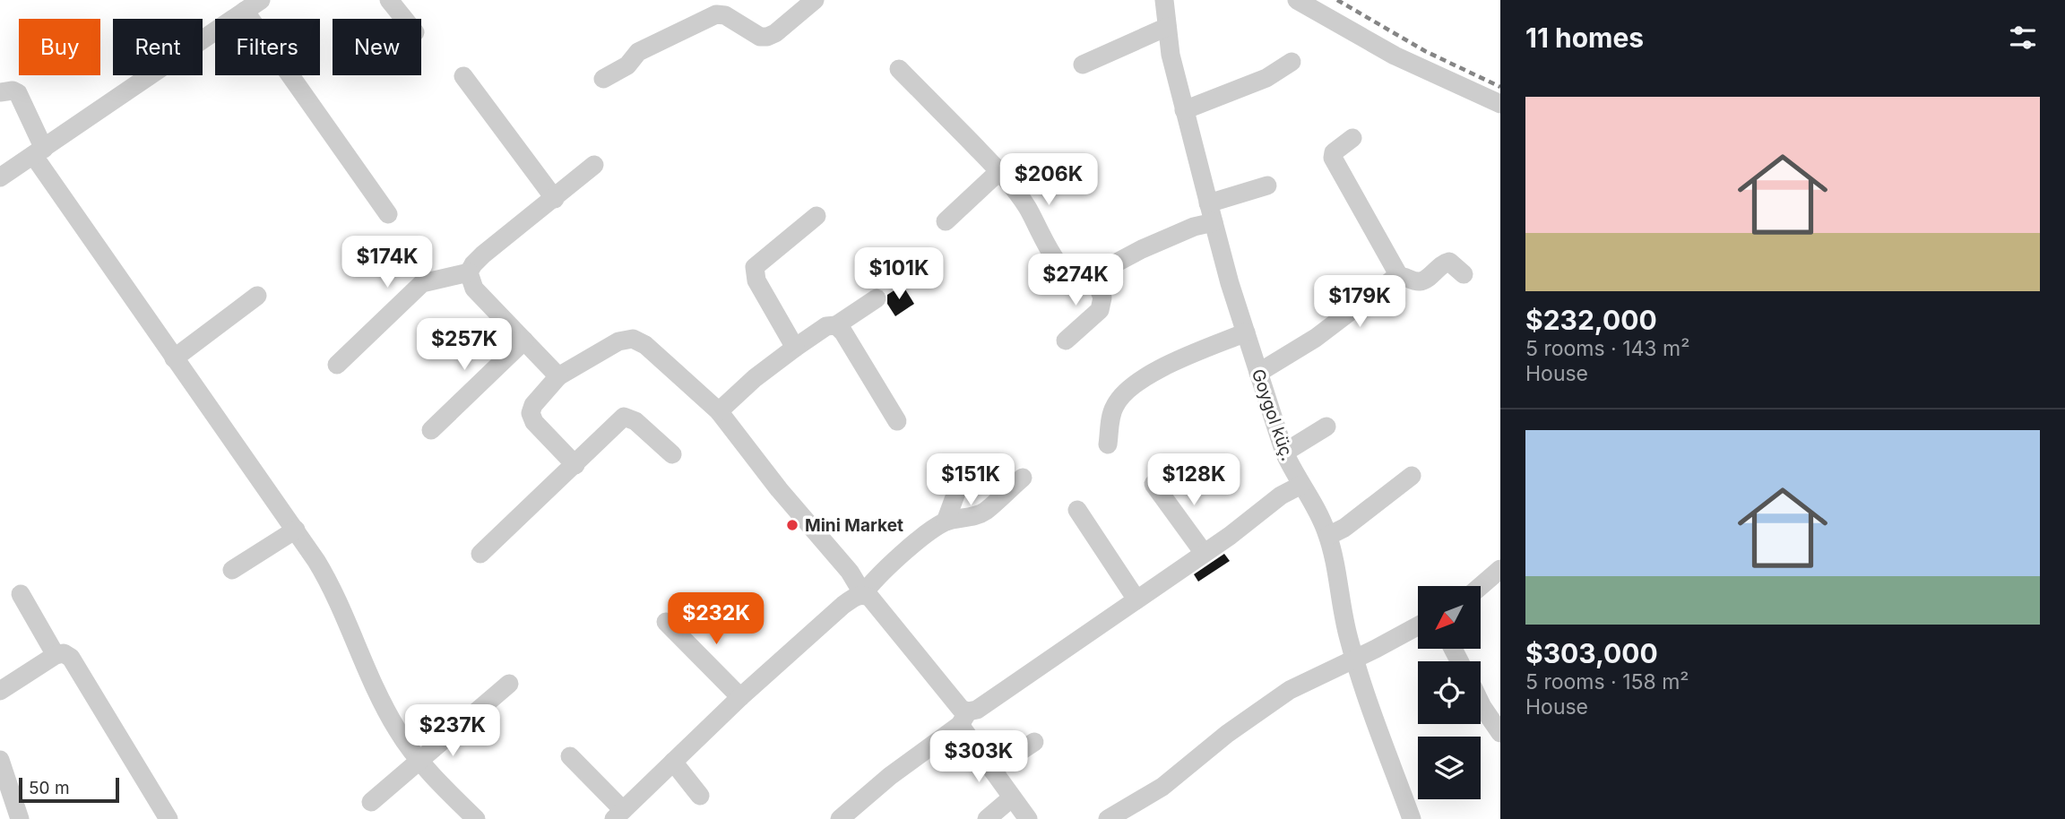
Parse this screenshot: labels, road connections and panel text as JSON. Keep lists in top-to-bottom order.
{
  "streets": {
    "street": ["Goygol küç."]
  },
  "places": ["Mini Market"],
  "scale_bar": "50 m",
  "north": "bottom left",
  "page": {
    "heading": "11 homes",
    "chip": [
      "Buy",
      "Rent",
      "Filters",
      "New"
    ],
    "list": [
      {
        "name": "$232,000",
        "note": "5 rooms · 143 m² · House"
      },
      {
        "name": "$303,000",
        "note": "5 rooms · 158 m² · House"
      }
    ],
    "price": [
      "$206K",
      "$174K",
      "$101K",
      "$274K",
      "$179K",
      "$257K",
      "$151K",
      "$128K",
      "$232K",
      "$237K",
      "$303K"
    ],
    "scale": "50 m"
  }
}
